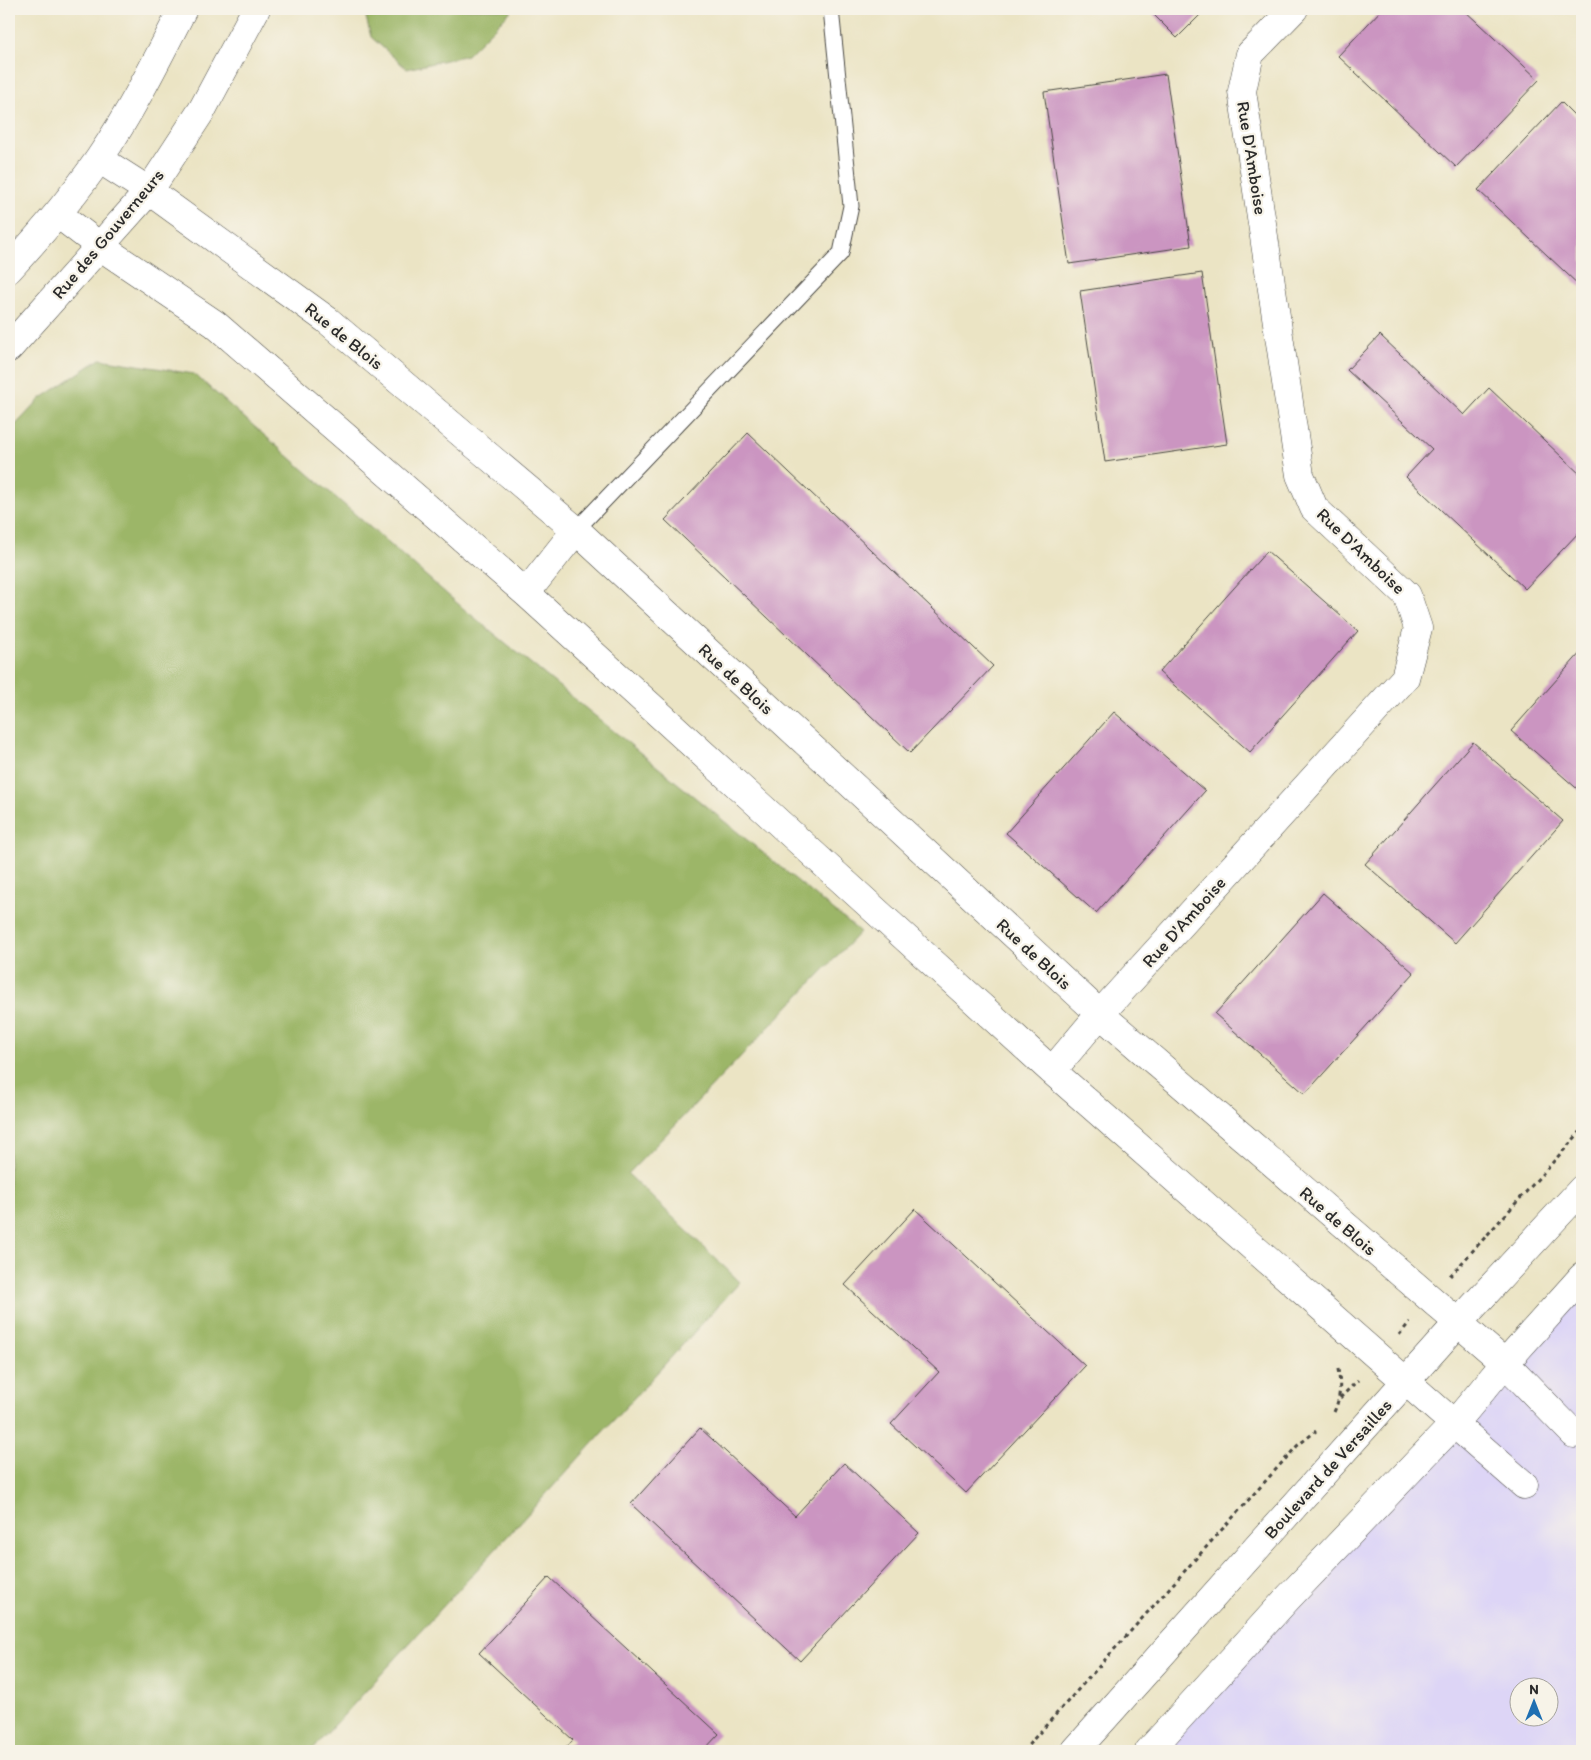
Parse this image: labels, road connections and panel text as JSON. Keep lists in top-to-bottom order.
{
  "streets": {
    "street": [
      "Rue D'Amboise",
      "Rue des Gouverneurs",
      "Rue de Blois",
      "Boulevard de Versailles"
    ]
  },
  "crossings": [
    ["Rue D'Amboise", "Rue de Blois"],
    ["Rue des Gouverneurs", "Rue de Blois"],
    ["Rue de Blois", "Boulevard de Versailles"]
  ],
  "north": "top"
}
